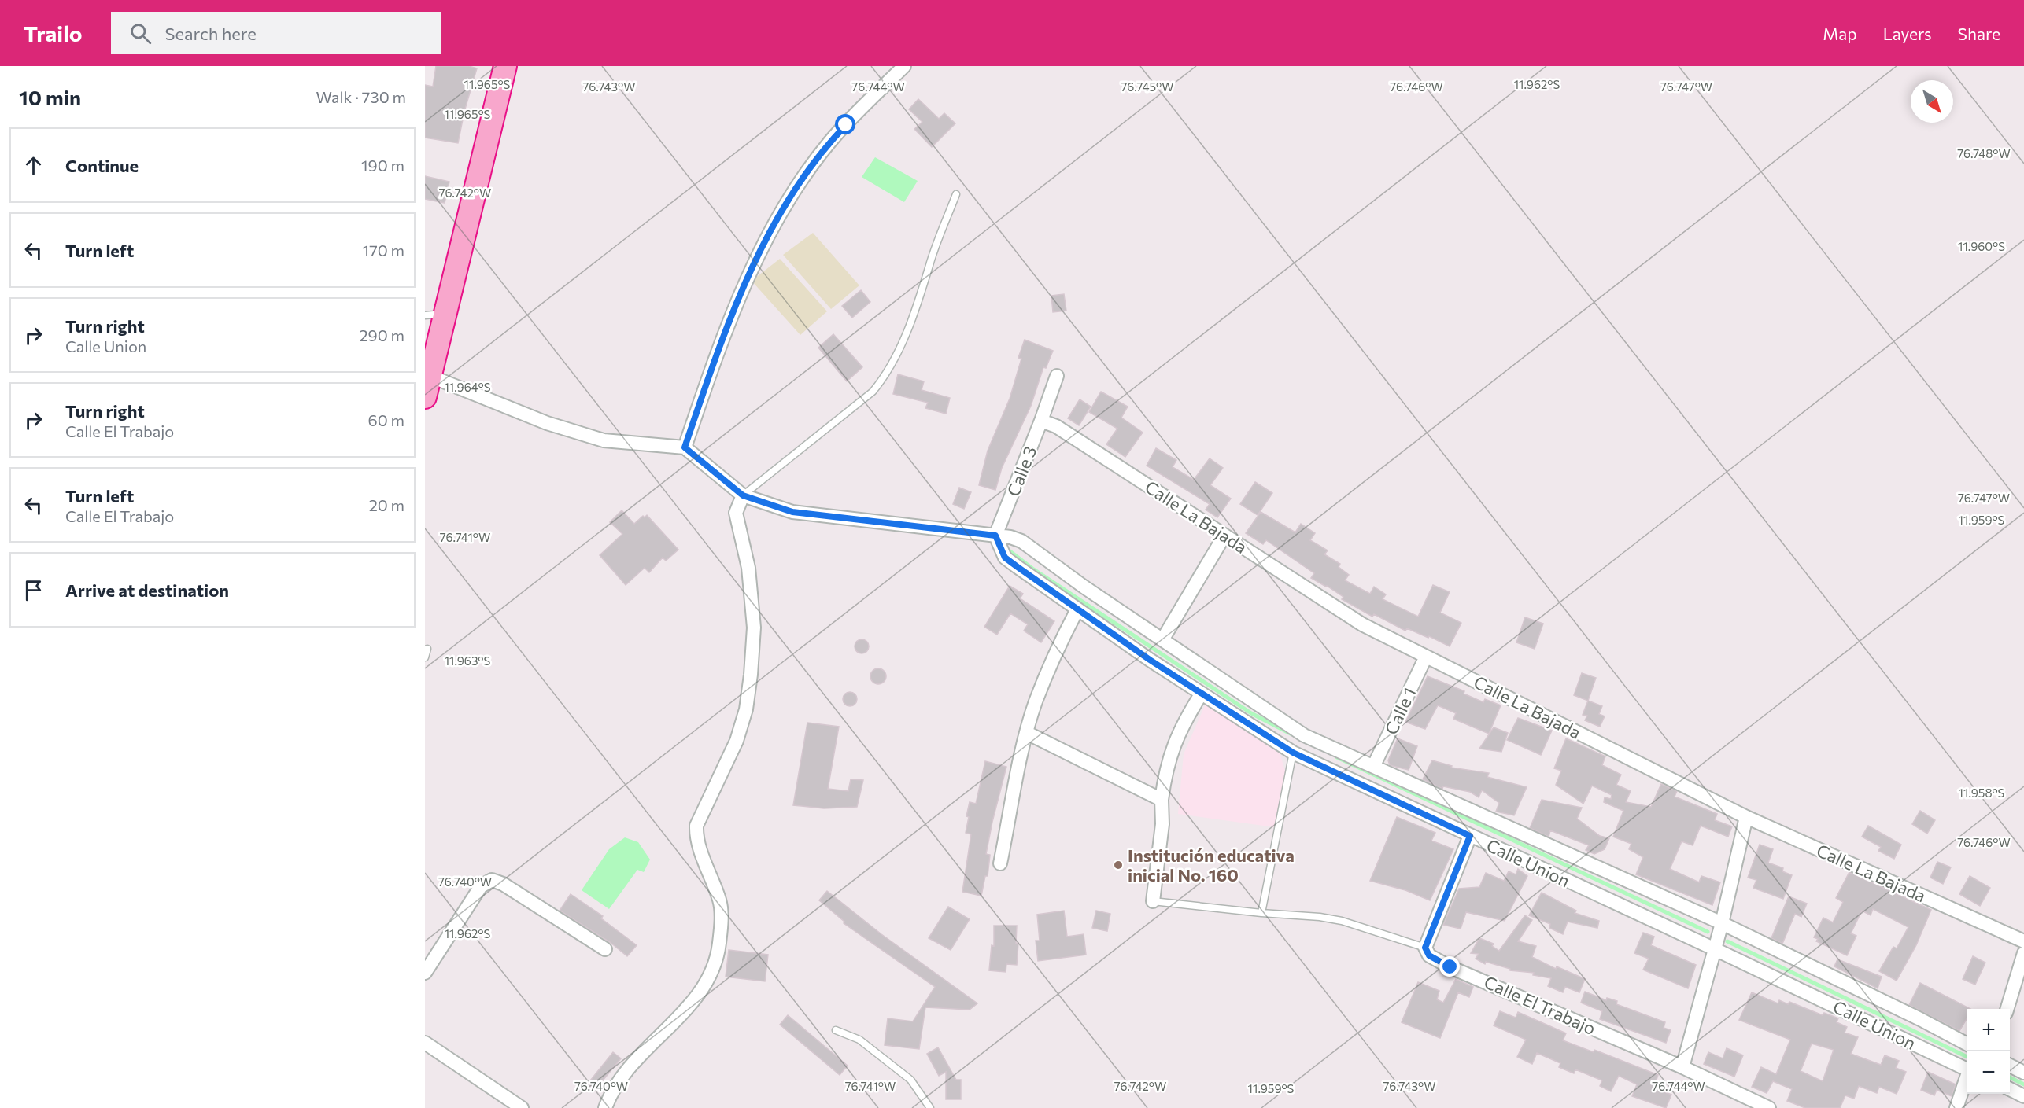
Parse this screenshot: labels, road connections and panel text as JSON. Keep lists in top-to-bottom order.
{
  "streets": {
    "street": [
      "Calle 3",
      "Calle La Bajada",
      "Calle 1",
      "Calle Union",
      "Calle El Trabajo"
    ]
  },
  "crossings": [
    ["Calle 3", "Calle La Bajada"],
    ["Calle 3", "Calle Union"],
    ["Calle La Bajada", "Calle 1"]
  ],
  "places": ["Institución educativa inicial No. 160"],
  "north": "bottom right",
  "page": {
    "header": "Trailo",
    "search": "Search here",
    "nav": ["Map", "Layers", "Share"],
    "heading": ["10 min", "Walk · 730 m"],
    "list": [
      ["Continue", "190 m"],
      ["Turn left", "170 m"],
      ["Turn right", "Calle Union", "290 m"],
      ["Turn right", "Calle El Trabajo", "60 m"],
      ["Turn left", "Calle El Trabajo", "20 m"],
      "Arrive at destination"
    ],
    "map_buttons": ["+", "−"]
  },
  "coordinates": [
    "11.965°S",
    "11.962°S",
    "76.743°W",
    "76.744°W",
    "76.745°W",
    "76.747°W",
    "76.746°W",
    "76.748°W",
    "76.742°W",
    "11.960°S",
    "11.964°S",
    "11.959°S",
    "76.741°W",
    "11.963°S",
    "11.958°S",
    "76.740°W"
  ]
}
